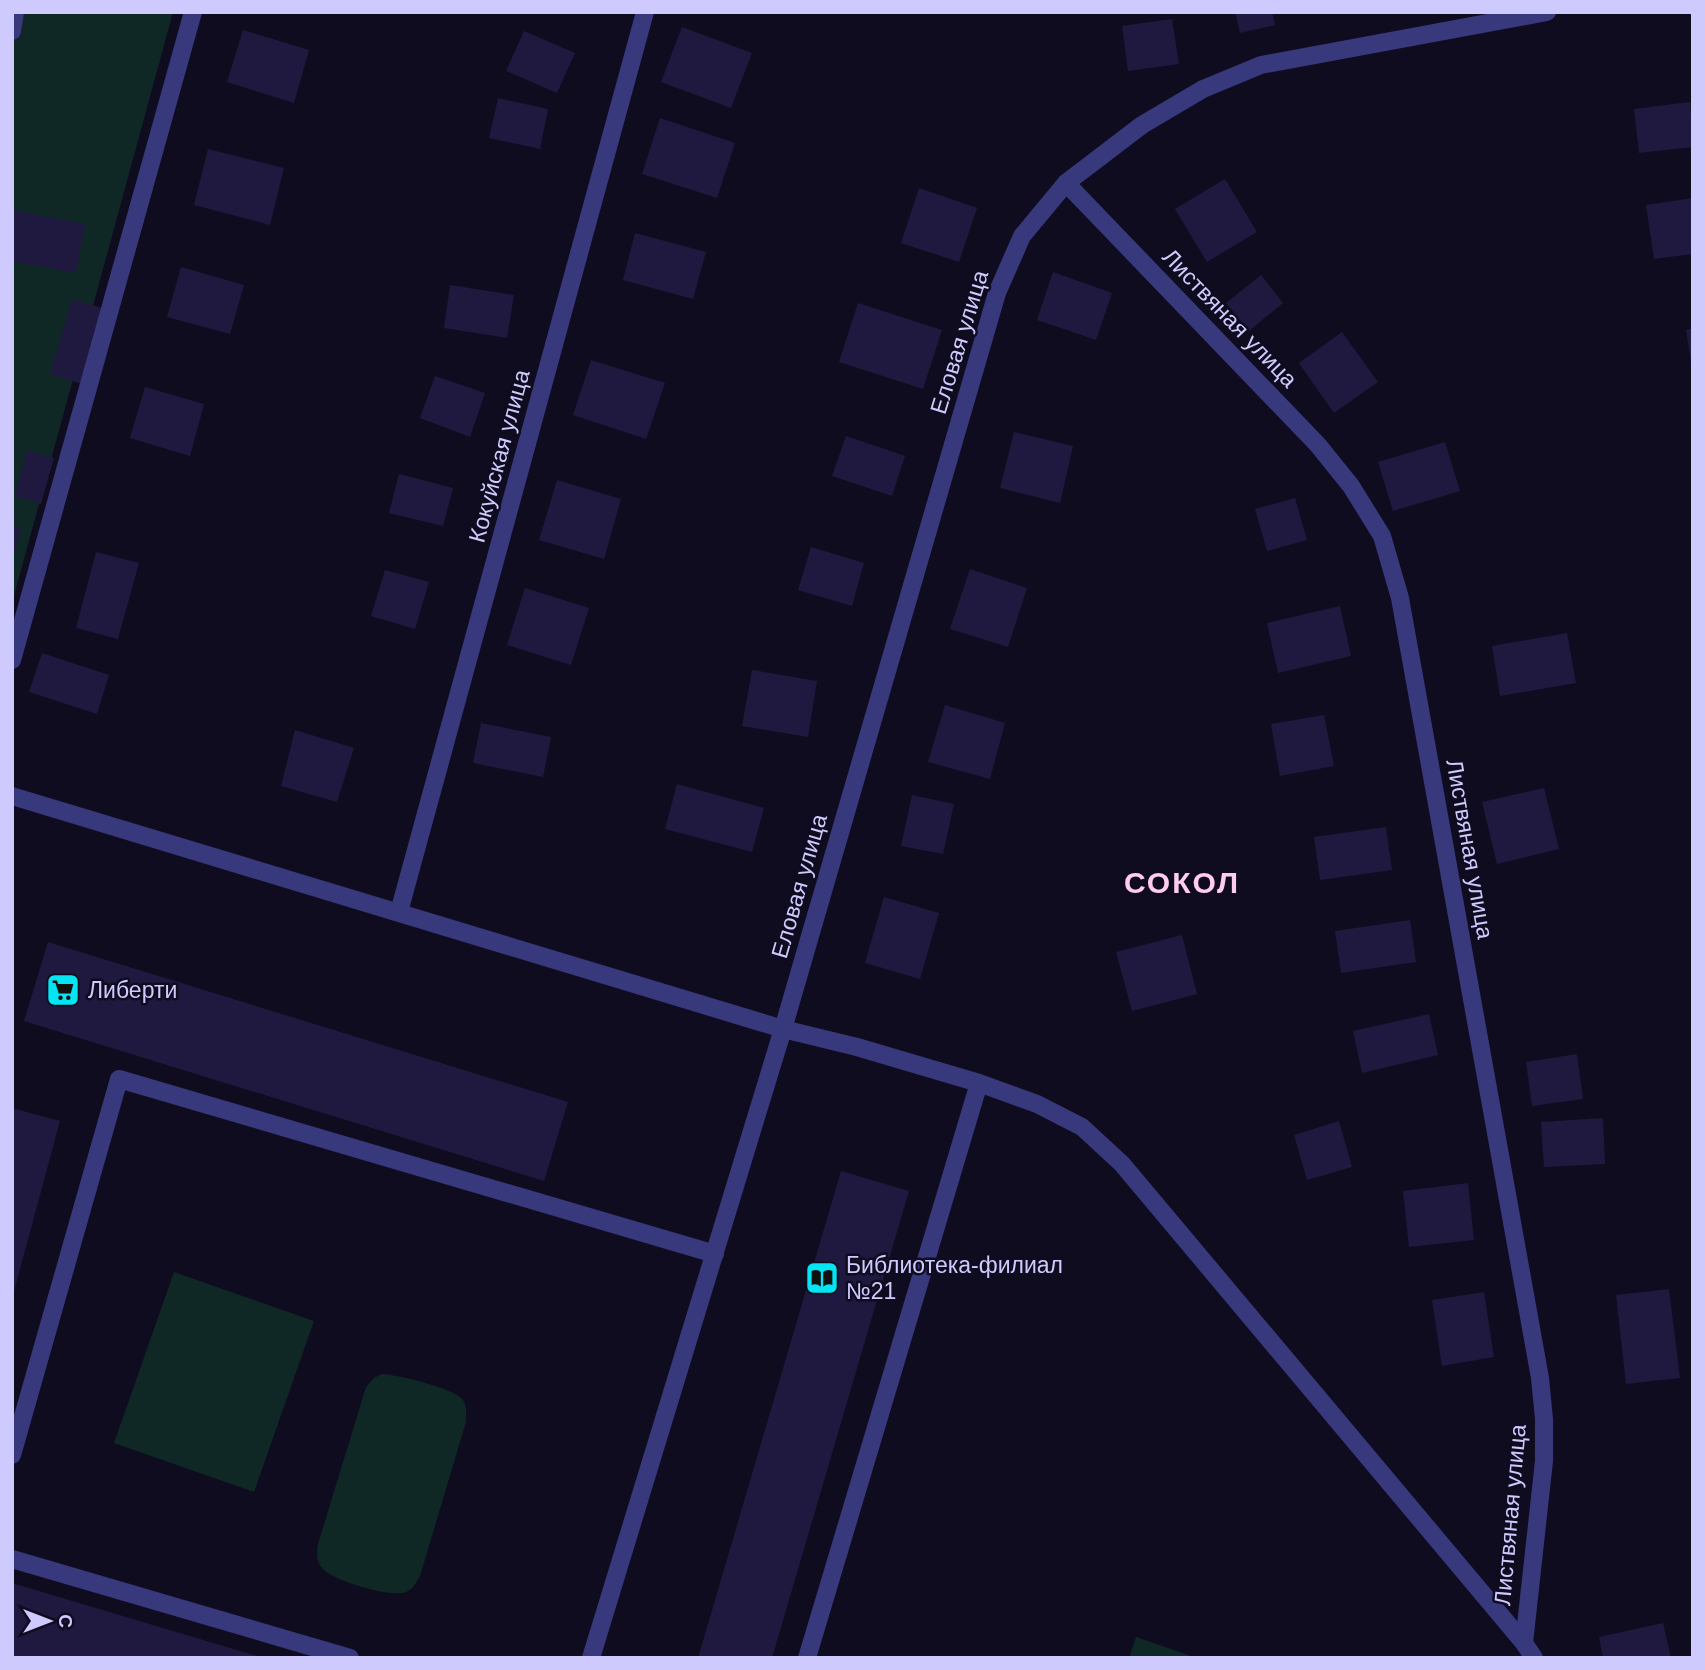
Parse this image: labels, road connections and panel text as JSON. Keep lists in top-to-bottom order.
{
  "streets": {
    "street": ["Листвяная улица", "Еловая улица", "Кокуйская улица"]
  },
  "crossings": [
    ["Листвяная улица", "Еловая улица"]
  ],
  "districts": ["СОКОЛ"],
  "places": {
    "supermarket": ["Либерти"],
    "library": ["Библиотека-филиал №21"]
  },
  "north": "right"
}
